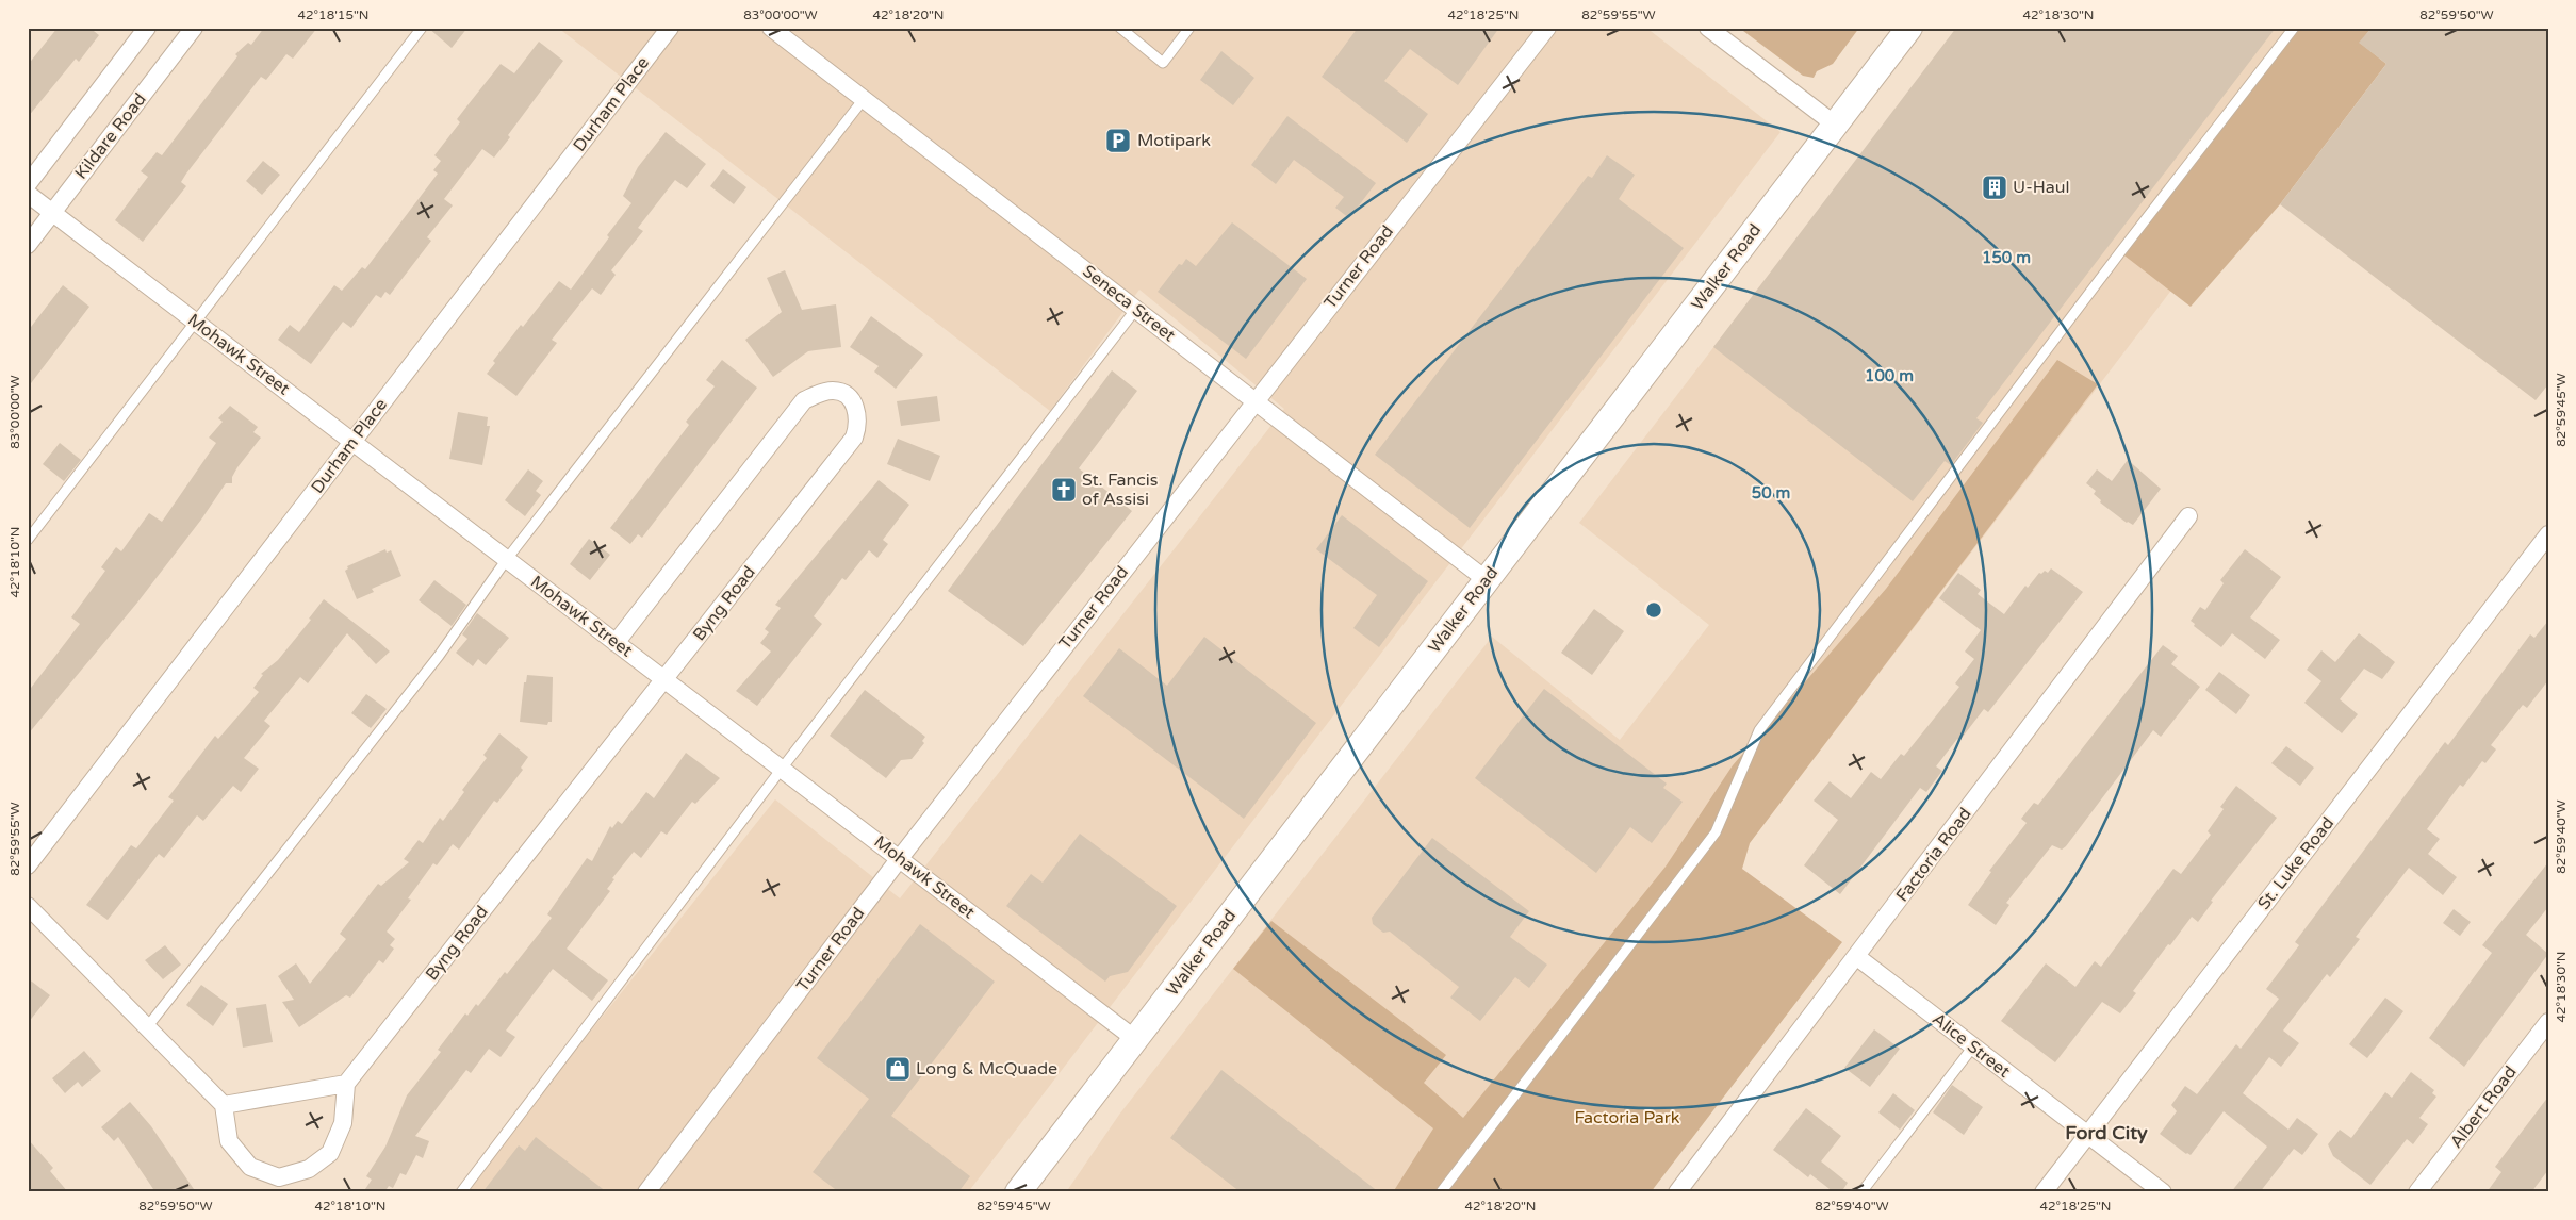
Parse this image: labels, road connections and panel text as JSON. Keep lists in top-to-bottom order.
{
  "streets": {
    "main road": ["Walker Road"],
    "street": [
      "Durham Place",
      "Kildare Road",
      "Turner Road",
      "Seneca Street",
      "Mohawk Street",
      "Byng Road",
      "Factoria Road",
      "St. Luke Road",
      "Alice Street",
      "Albert Road"
    ]
  },
  "crossings": [
    ["Durham Place", "Mohawk Street"],
    ["Kildare Road", "Mohawk Street"],
    ["Turner Road", "Seneca Street"],
    ["Turner Road", "Mohawk Street"],
    ["Walker Road", "Seneca Street"],
    ["Walker Road", "Mohawk Street"],
    ["Mohawk Street", "Byng Road"],
    ["Factoria Road", "Alice Street"],
    ["St. Luke Road", "Alice Street"]
  ],
  "districts": ["Ford City"],
  "parks": ["Factoria Park"],
  "places": {
    "parking": ["Motipark"],
    "building": ["U-Haul"],
    "church": ["St. Fancis of Assisi"],
    "shop": ["Long & McQuade"]
  },
  "coordinates": [
    "42°18'15\"N",
    "83°00'00\"W",
    "42°18'20\"N",
    "42°18'25\"N",
    "82°59'55\"W",
    "42°18'30\"N",
    "82°59'50\"W",
    "82°59'45\"W",
    "42°18'10\"N",
    "82°59'40\"W"
  ],
  "rings": ["150 m", "100 m", "50 m"]
}
